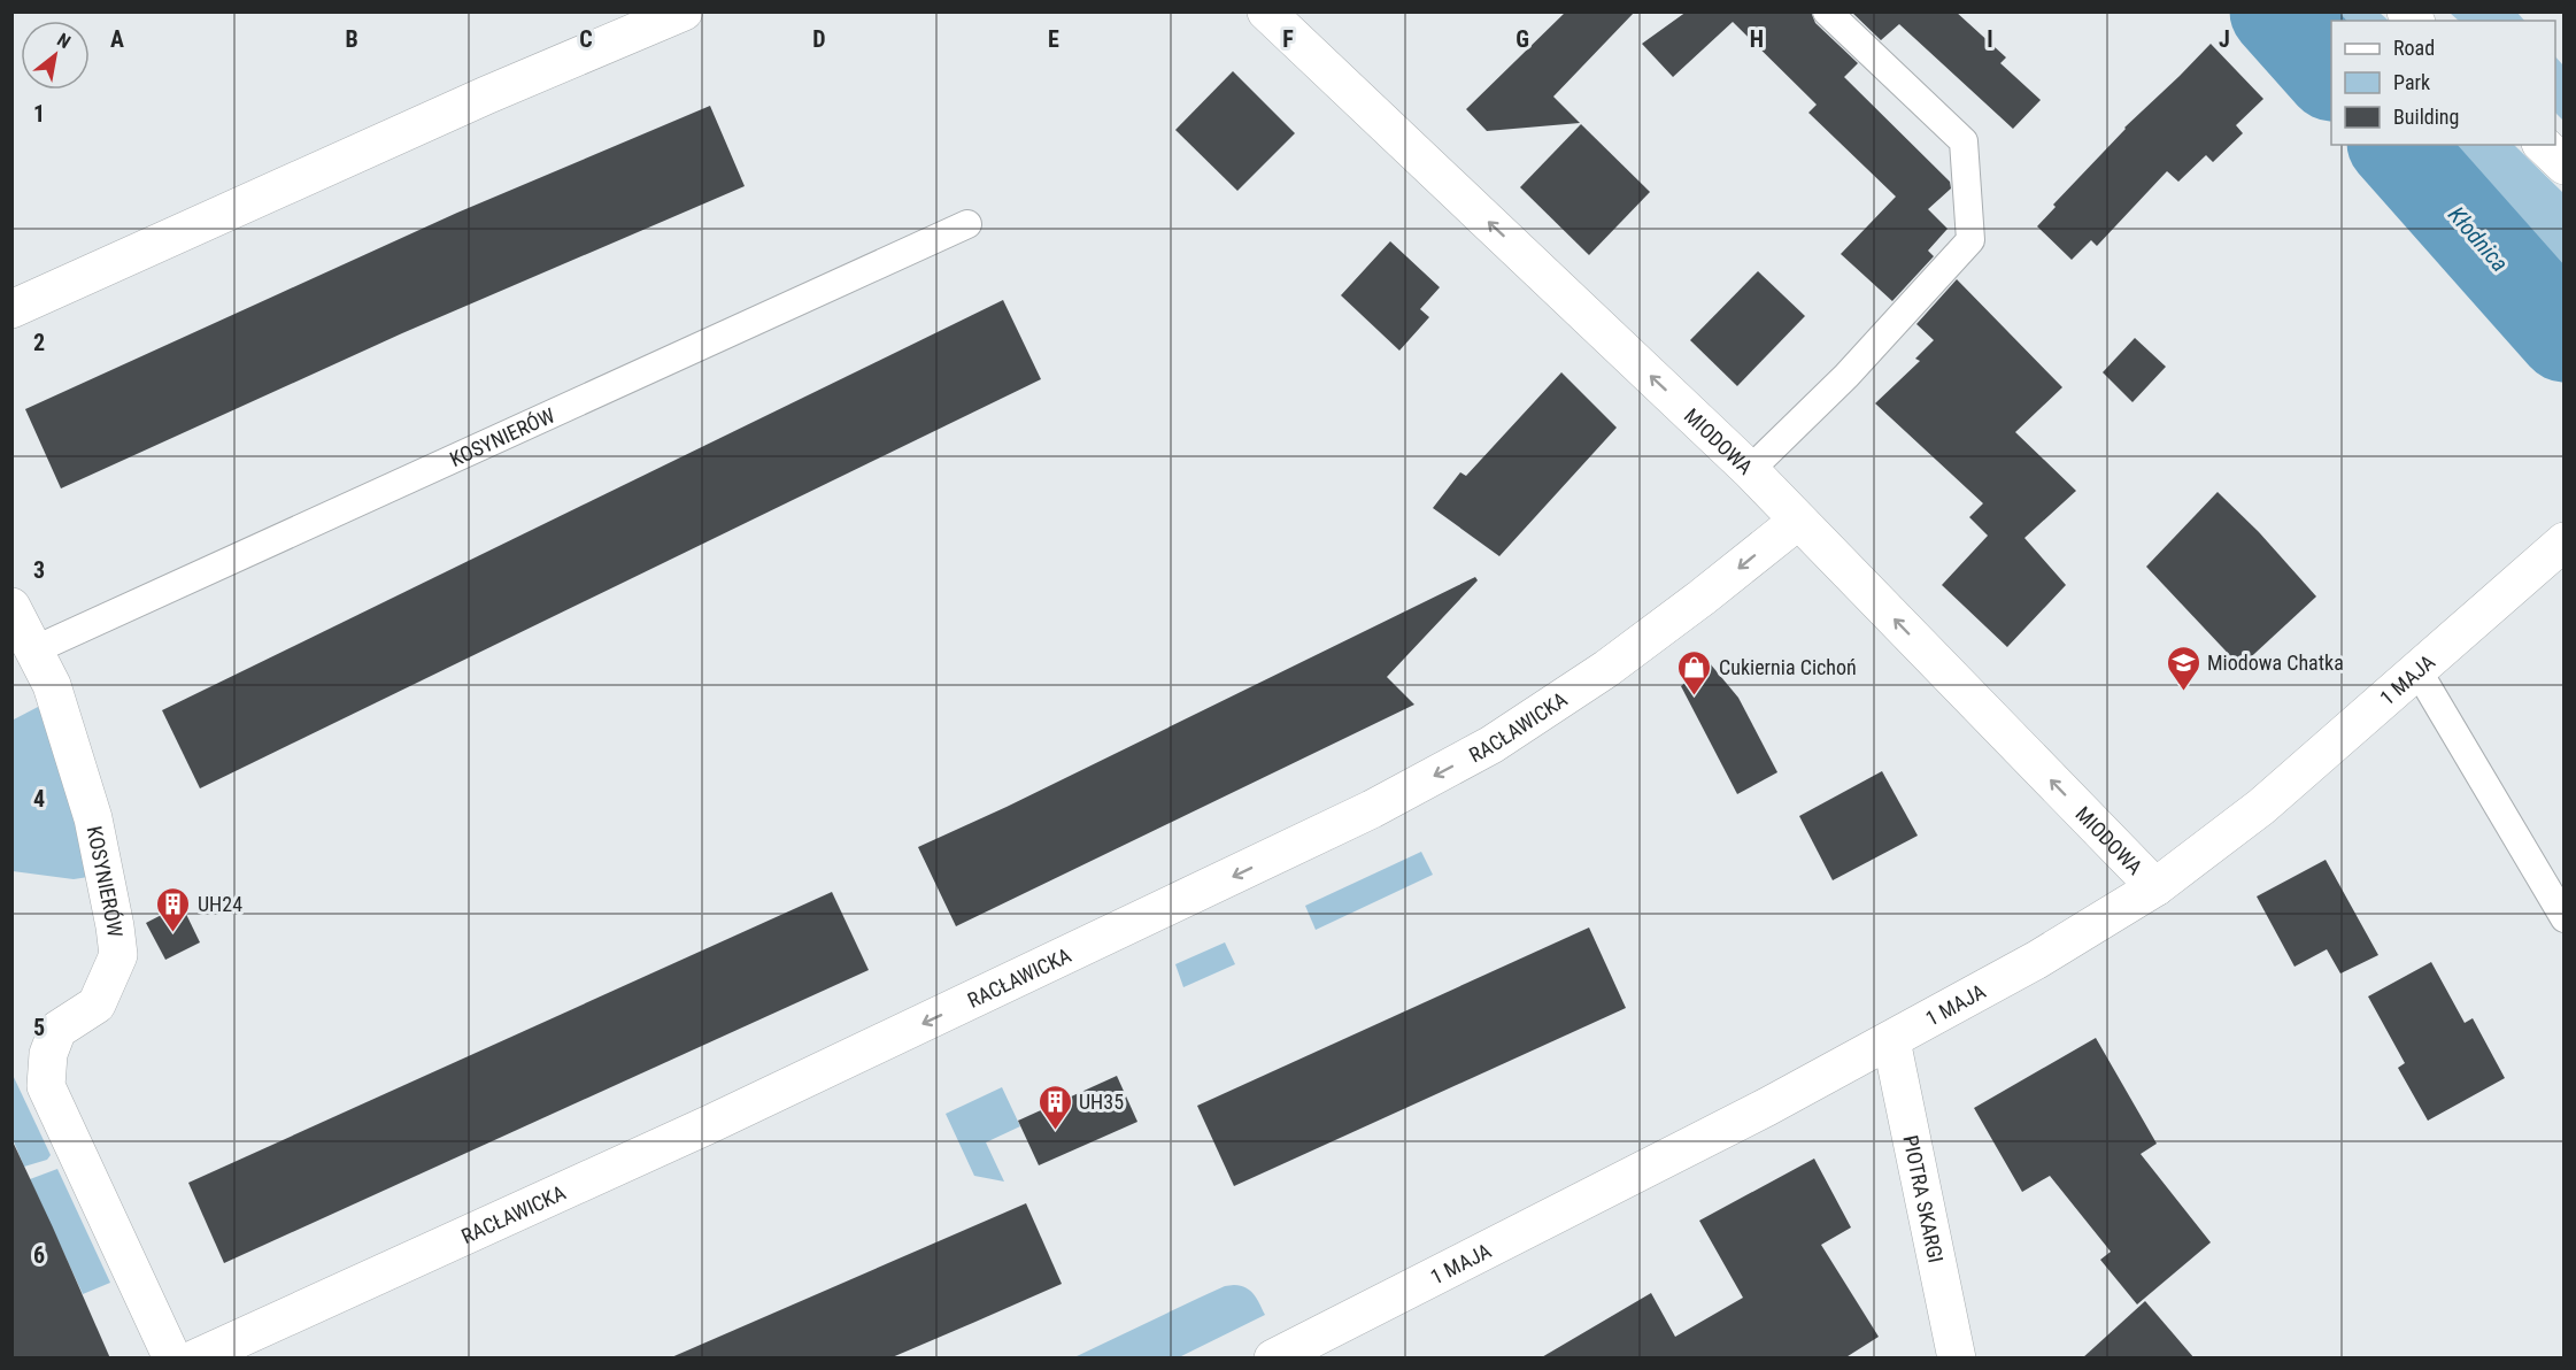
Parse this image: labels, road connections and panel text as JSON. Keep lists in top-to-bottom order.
{
  "streets": {
    "street": [
      "KOSYNIERÓW",
      "MIODOWA",
      "1 MAJA",
      "RACŁAWICKA",
      "PIOTRA SKARGI"
    ]
  },
  "crossings": [
    ["MIODOWA", "1 MAJA"],
    ["MIODOWA", "RACŁAWICKA"],
    ["1 MAJA", "PIOTRA SKARGI"]
  ],
  "one_way": ["MIODOWA", "RACŁAWICKA"],
  "water": ["Kłodnica"],
  "places": {
    "school or university": ["Miodowa Chatka"],
    "shop": ["Cukiernia Cichoń"],
    "building": ["UH24", "UH35"]
  },
  "legend": ["Road", "Park", "Building"],
  "north": "top right",
  "grid": {
    "columns": [
      "A",
      "B",
      "C",
      "D",
      "E",
      "F",
      "G",
      "H",
      "I",
      "J"
    ],
    "rows": [
      "1",
      "2",
      "3",
      "4",
      "5",
      "6"
    ]
  }
}
